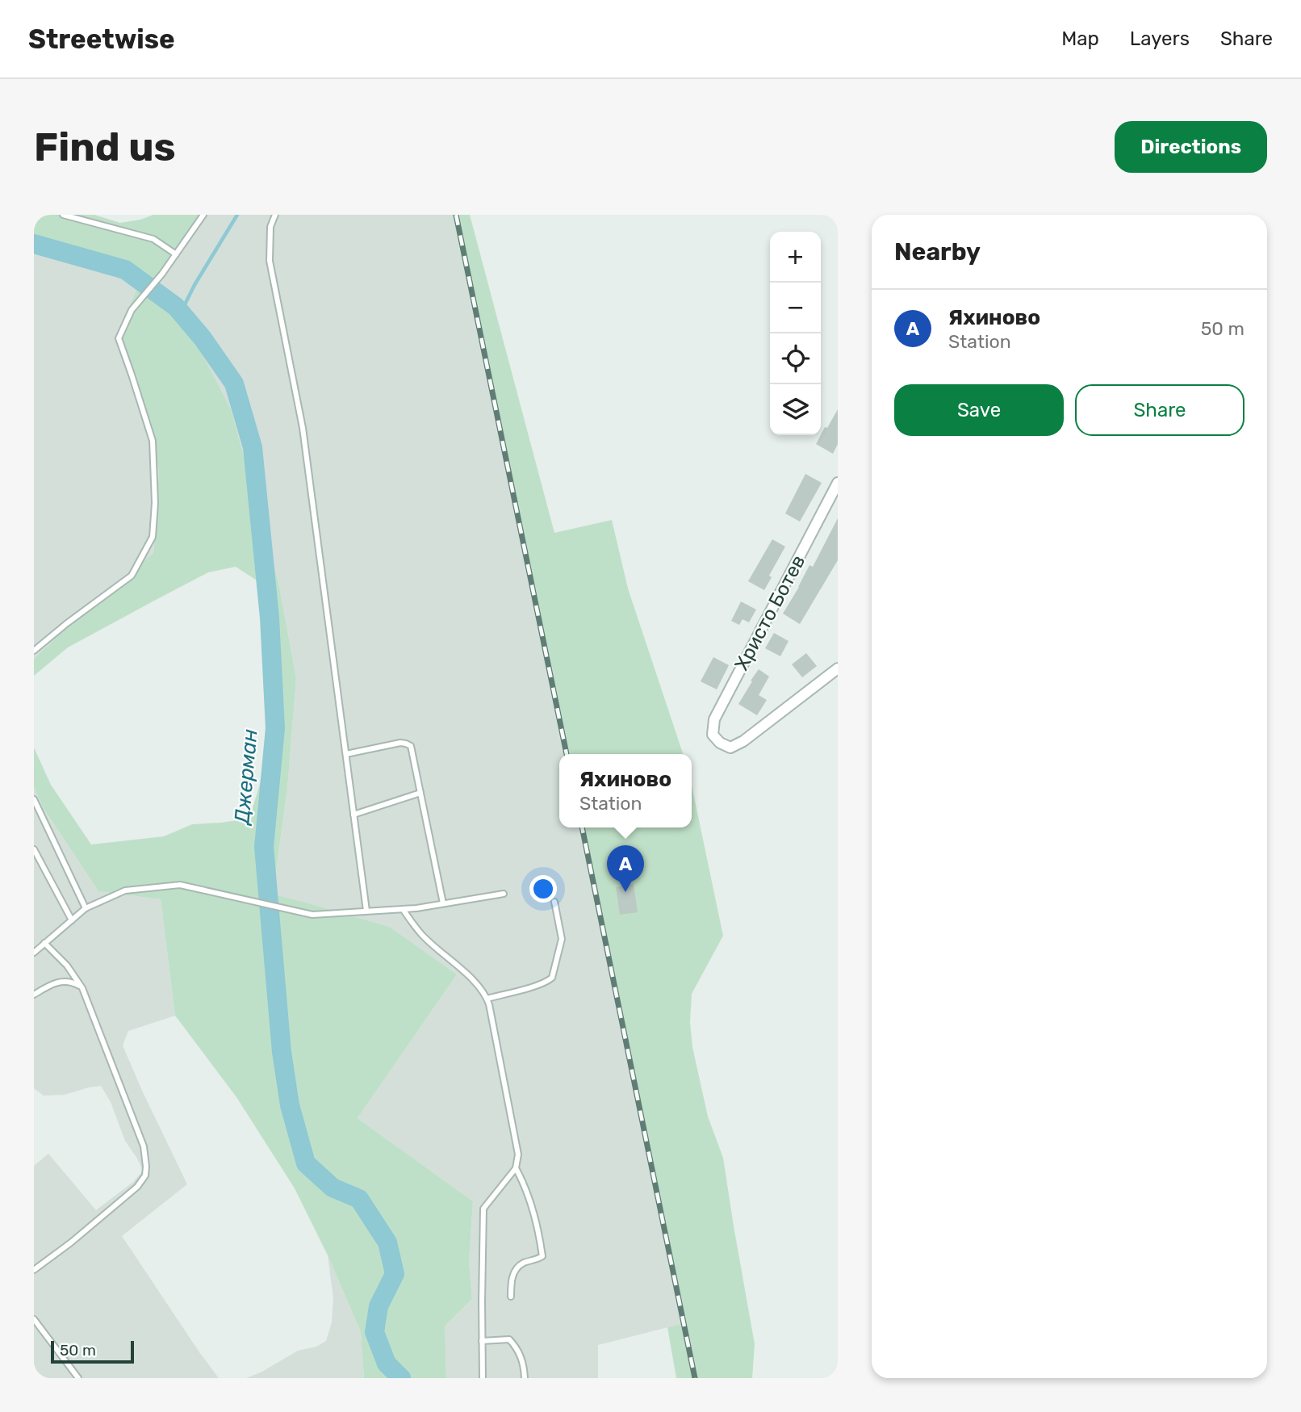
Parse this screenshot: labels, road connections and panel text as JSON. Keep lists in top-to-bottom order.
{
  "streets": {
    "street": ["Христо Ботев"]
  },
  "water": ["Джерман"],
  "scale_bar": "50 m",
  "page": {
    "header": "Streetwise",
    "nav": ["Map", "Layers", "Share"],
    "buttons": [
      "Directions",
      ["Save", "Share"]
    ],
    "title": "Find us",
    "heading": "Nearby",
    "map_buttons": ["+", "−"],
    "list": [
      {
        "mark": "A",
        "name": "Яхиново",
        "note": "Station",
        "value": "50 m"
      }
    ],
    "popup": ["Яхиново", "Station"],
    "pins": "A",
    "scale": "50 m"
  }
}
